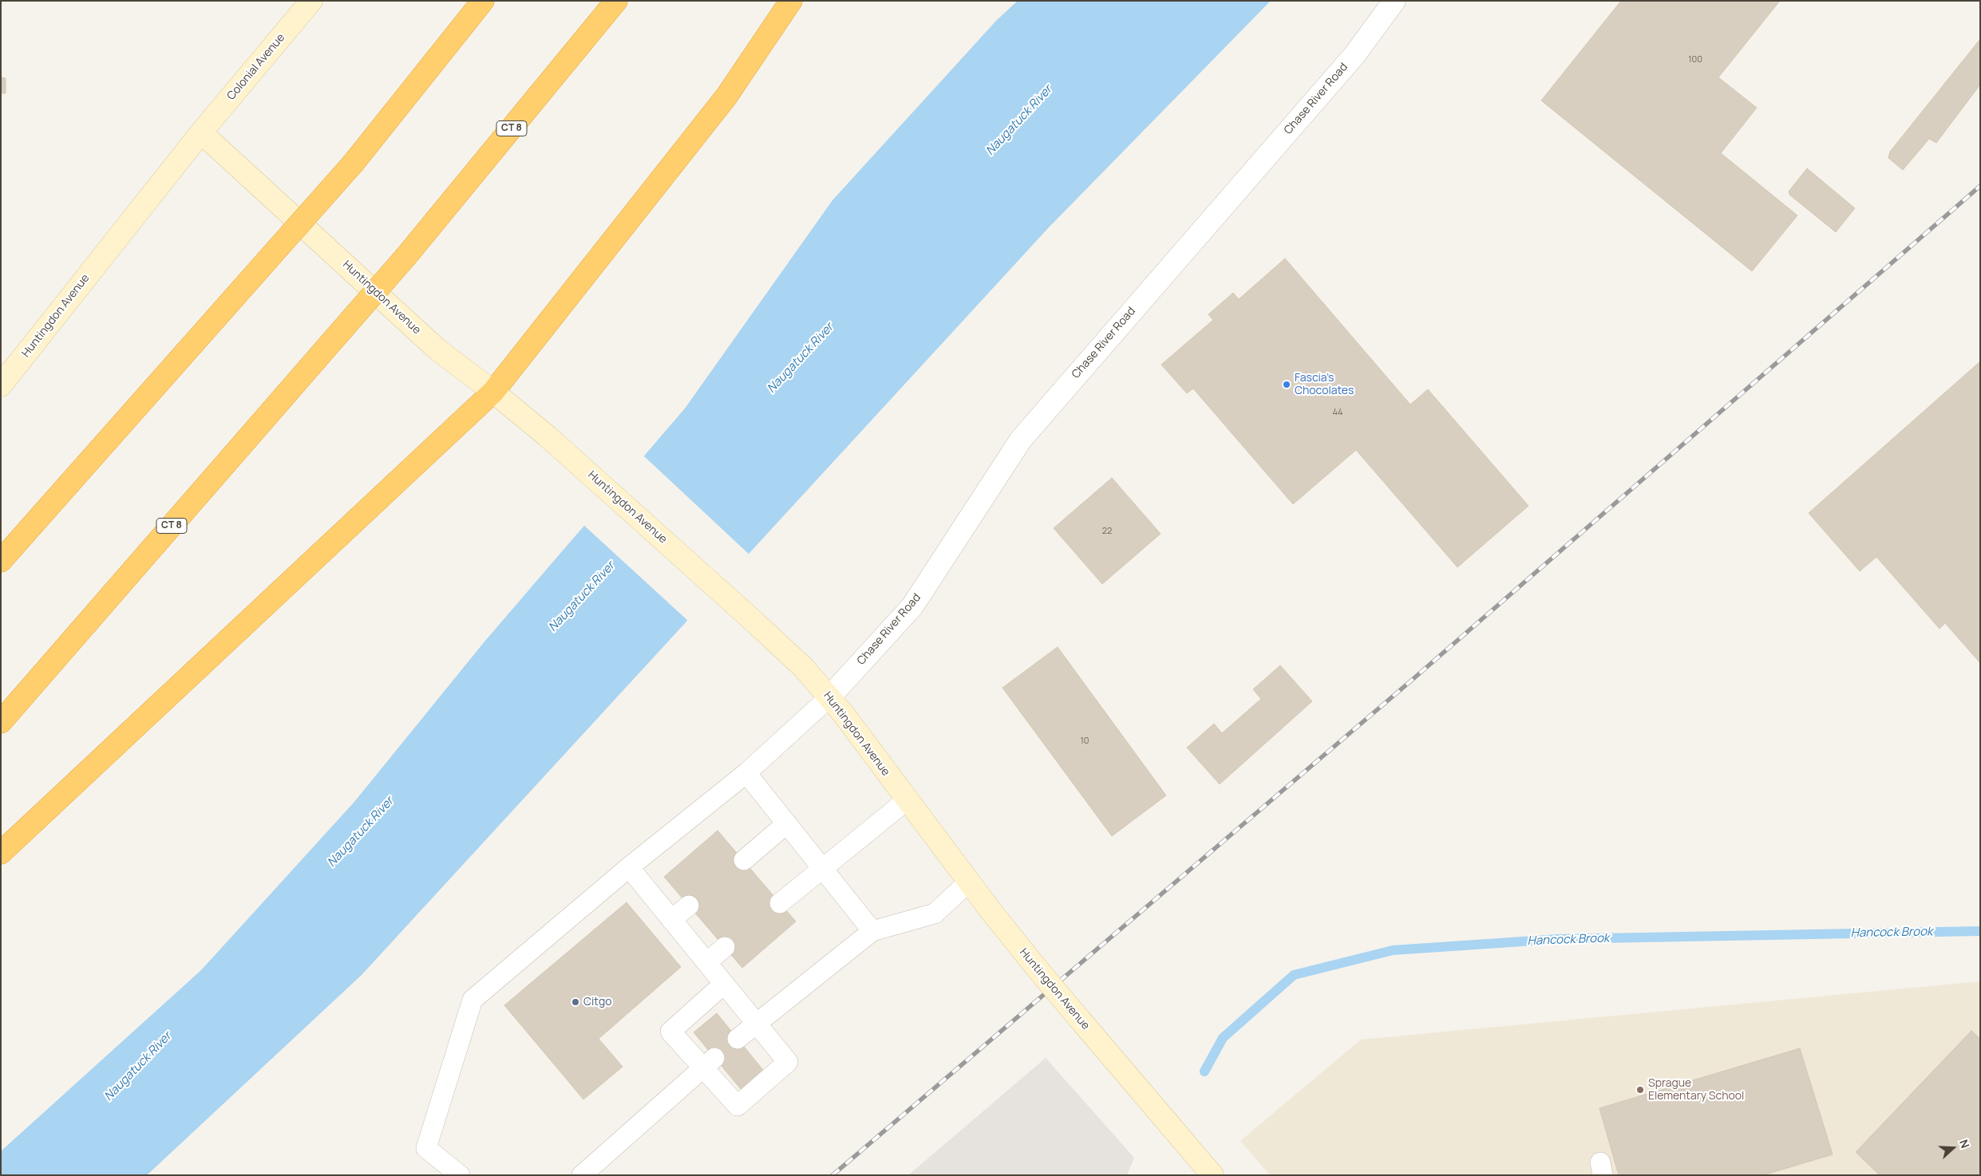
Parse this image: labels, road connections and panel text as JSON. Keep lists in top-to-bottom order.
{
  "streets": {
    "highway": ["CT 8"],
    "main road": ["Colonial Avenue", "Huntingdon Avenue"],
    "street": ["Chase River Road"]
  },
  "crossings": [
    ["Colonial Avenue", "Huntingdon Avenue"],
    ["Chase River Road", "Huntingdon Avenue"]
  ],
  "water": ["Naugatuck River", "Hancock Brook"],
  "places": ["Fascia's Chocolates", "Citgo", "Sprague Elementary School"],
  "house_numbers": [
    "100",
    "44",
    "22",
    "10"
  ],
  "north": "right"
}
